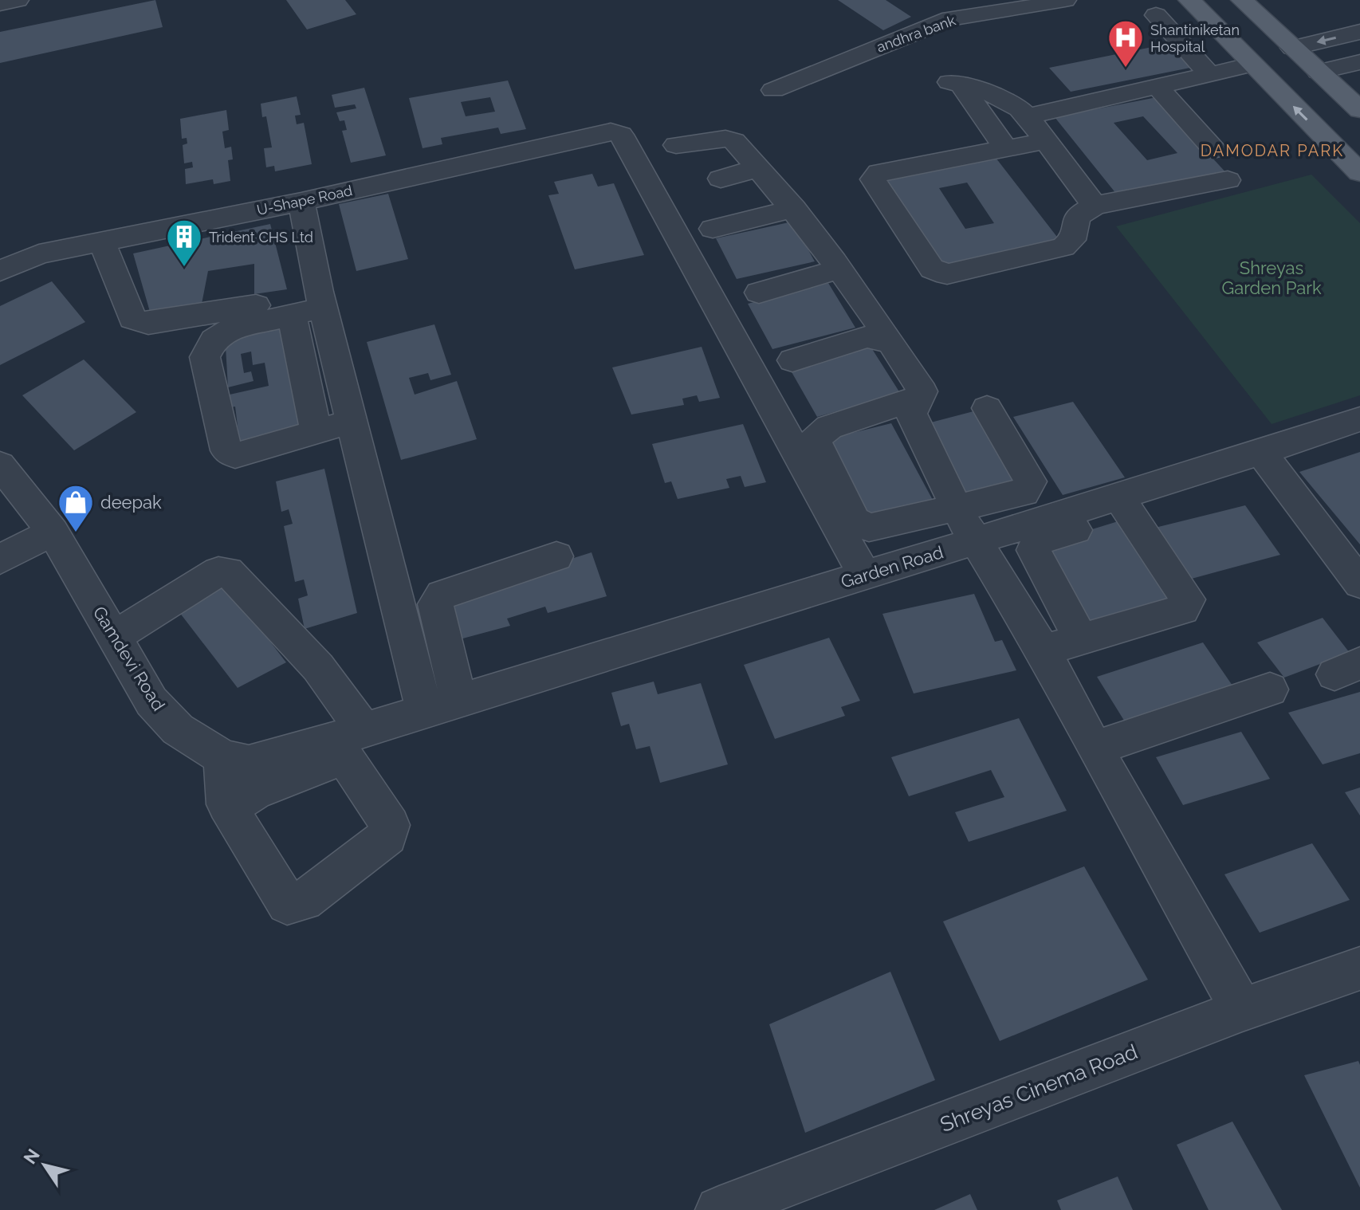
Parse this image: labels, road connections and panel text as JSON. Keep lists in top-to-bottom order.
{
  "streets": {
    "street": [
      "andhra bank",
      "U-Shape Road",
      "Garden Road",
      "Gamdevi Road",
      "Shreyas Cinema Road"
    ]
  },
  "crossings": [
    ["U-Shape Road", "Garden Road"],
    ["Garden Road", "Gamdevi Road"]
  ],
  "districts": ["DAMODAR PARK"],
  "parks": ["Shreyas Garden Park"],
  "places": {
    "hospital": ["Shantiniketan Hospital"],
    "building": ["Trident CHS Ltd"],
    "shop": ["deepak"]
  },
  "north": "top left"
}
